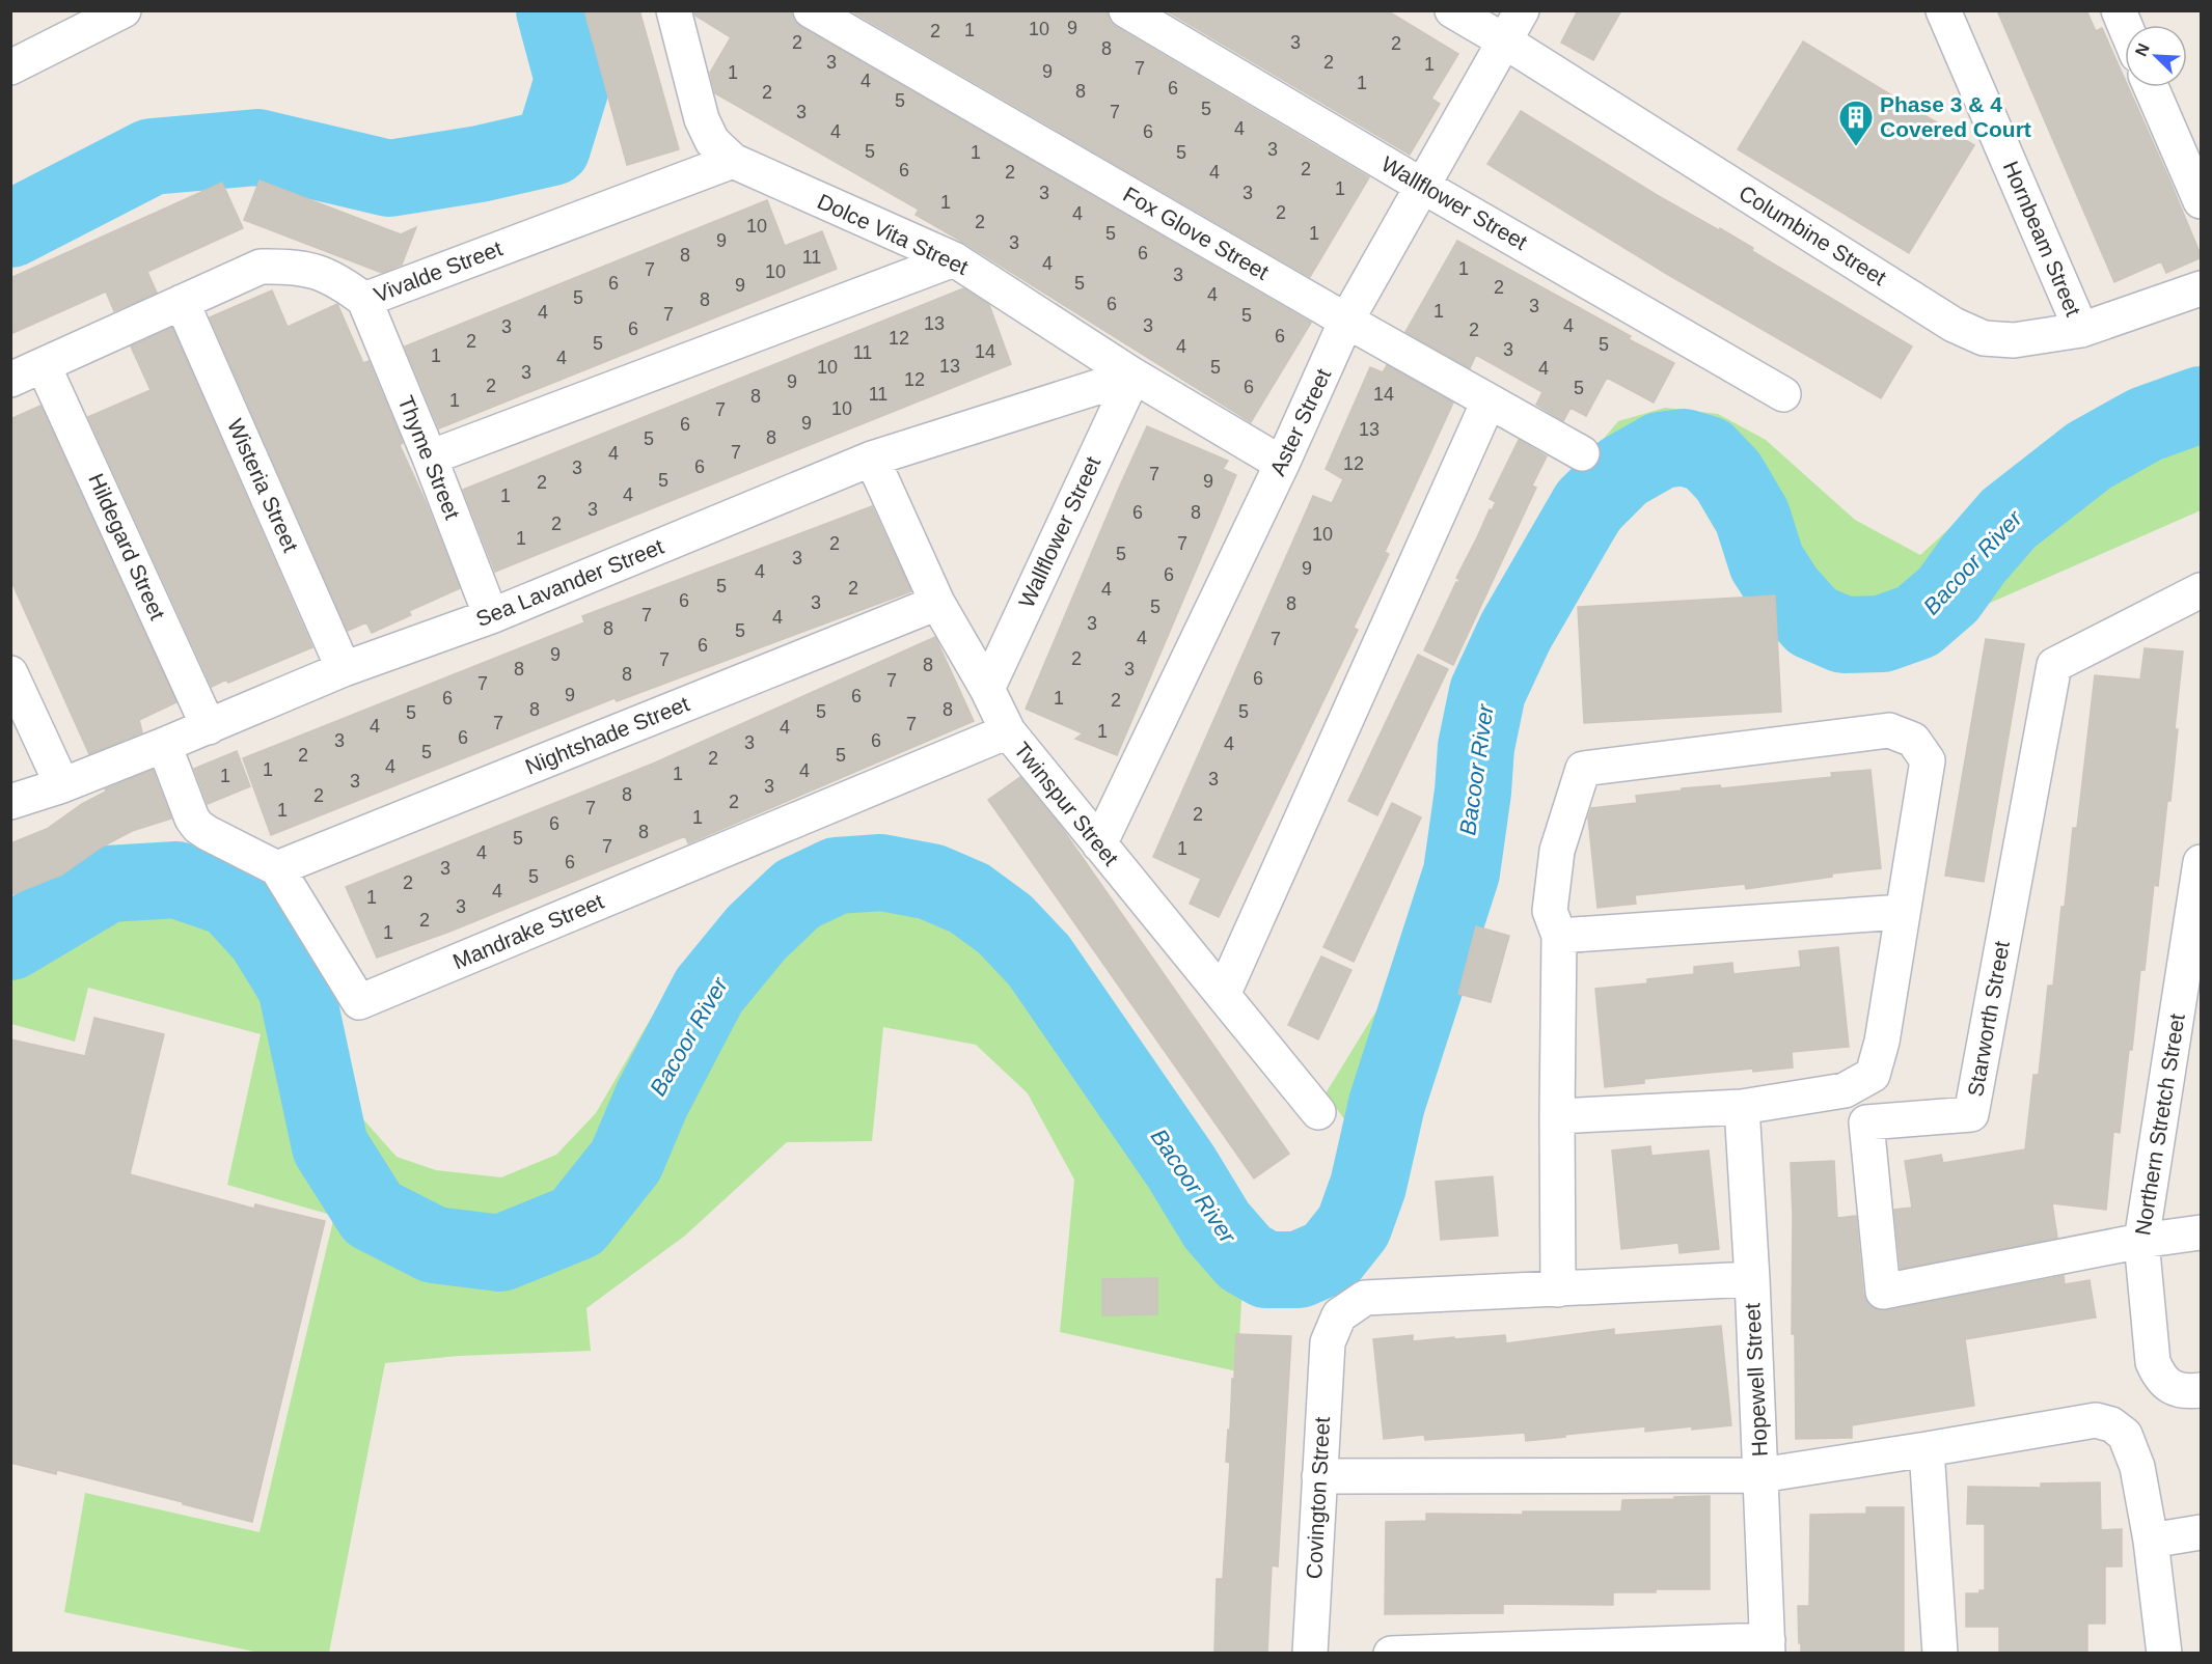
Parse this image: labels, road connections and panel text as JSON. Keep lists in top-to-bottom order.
{
  "streets": {
    "street": [
      "Wallflower Street",
      "Fox Glove Street",
      "Dolce Vita Street",
      "Columbine Street",
      "Hornbeam Street",
      "Vivalde Street",
      "Aster Street",
      "Thyme Street",
      "Wisteria Street",
      "Hildegard Street",
      "Sea Lavander Street",
      "Nightshade Street",
      "Twinspur Street",
      "Mandrake Street",
      "Starworth Street",
      "Northern Stretch Street",
      "Hopewell Street",
      "Covington Street"
    ]
  },
  "crossings": [
    ["Wallflower Street", "Dolce Vita Street"],
    ["Wallflower Street", "Aster Street"],
    ["Wallflower Street", "Sea Lavander Street"],
    ["Wallflower Street", "Twinspur Street"],
    ["Fox Glove Street", "Aster Street"],
    ["Dolce Vita Street", "Vivalde Street"],
    ["Dolce Vita Street", "Aster Street"],
    ["Dolce Vita Street", "Sea Lavander Street"],
    ["Columbine Street", "Hornbeam Street"],
    ["Columbine Street", "Aster Street"],
    ["Vivalde Street", "Thyme Street"],
    ["Vivalde Street", "Wisteria Street"],
    ["Vivalde Street", "Hildegard Street"],
    ["Aster Street", "Twinspur Street"],
    ["Thyme Street", "Sea Lavander Street"],
    ["Wisteria Street", "Sea Lavander Street"],
    ["Hildegard Street", "Sea Lavander Street"],
    ["Sea Lavander Street", "Twinspur Street"],
    ["Nightshade Street", "Twinspur Street"],
    ["Nightshade Street", "Mandrake Street"],
    ["Twinspur Street", "Mandrake Street"],
    ["Starworth Street", "Northern Stretch Street"]
  ],
  "water": ["Bacoor River"],
  "places": {
    "building": ["Phase 3 & 4 Covered Court"]
  },
  "house_numbers": [
    "9",
    "10",
    "1",
    "2",
    "2",
    "3",
    "2",
    "8",
    "3",
    "2",
    "1",
    "7",
    "9",
    "1",
    "4",
    "1",
    "6",
    "8",
    "2",
    "5",
    "5",
    "3",
    "7",
    "4",
    "4",
    "6",
    "3",
    "5",
    "1",
    "5",
    "2",
    "6",
    "2",
    "4",
    "1",
    "3",
    "3",
    "1",
    "2",
    "4",
    "2",
    "10",
    "5",
    "1",
    "9",
    "3",
    "6",
    "8",
    "11",
    "4",
    "1",
    "7",
    "10",
    "3",
    "6",
    "5",
    "9",
    "2",
    "4",
    "5",
    "8",
    "6",
    "3",
    "1",
    "4",
    "7",
    "5",
    "13",
    "3",
    "4",
    "3",
    "6",
    "2",
    "6",
    "12",
    "2",
    "5",
    "5",
    "4",
    "3",
    "14",
    "11",
    "1",
    "4",
    "13",
    "10",
    "5",
    "4",
    "3",
    "12",
    "9",
    "2",
    "6",
    "5",
    "11",
    "14",
    "8",
    "1",
    "10",
    "7",
    "9",
    "6",
    "13",
    "8",
    "5",
    "7",
    "4",
    "12",
    "6",
    "3",
    "7",
    "5",
    "9",
    "2",
    "4",
    "1",
    "3",
    "6",
    "8",
    "2",
    "10",
    "1",
    "2",
    "7",
    "5",
    "3",
    "9",
    "4",
    "6",
    "5",
    "2",
    "4",
    "6",
    "3",
    "8",
    "5",
    "7",
    "4",
    "3",
    "8",
    "5",
    "4",
    "7",
    "6",
    "9",
    "2",
    "7",
    "8",
    "8",
    "3",
    "8",
    "6",
    "7",
    "7",
    "9",
    "6",
    "6",
    "1",
    "2",
    "8",
    "8",
    "5",
    "5",
    "5",
    "7",
    "7",
    "4",
    "4",
    "1",
    "6",
    "3",
    "6",
    "3",
    "4",
    "5",
    "2",
    "5",
    "2",
    "4",
    "1",
    "4",
    "1",
    "1",
    "3",
    "3",
    "3",
    "8",
    "2",
    "2",
    "7",
    "1",
    "2",
    "1",
    "6",
    "8",
    "5",
    "7",
    "1",
    "4",
    "6",
    "3",
    "5",
    "2",
    "4",
    "1",
    "3",
    "2",
    "1"
  ],
  "north": "top left"
}
